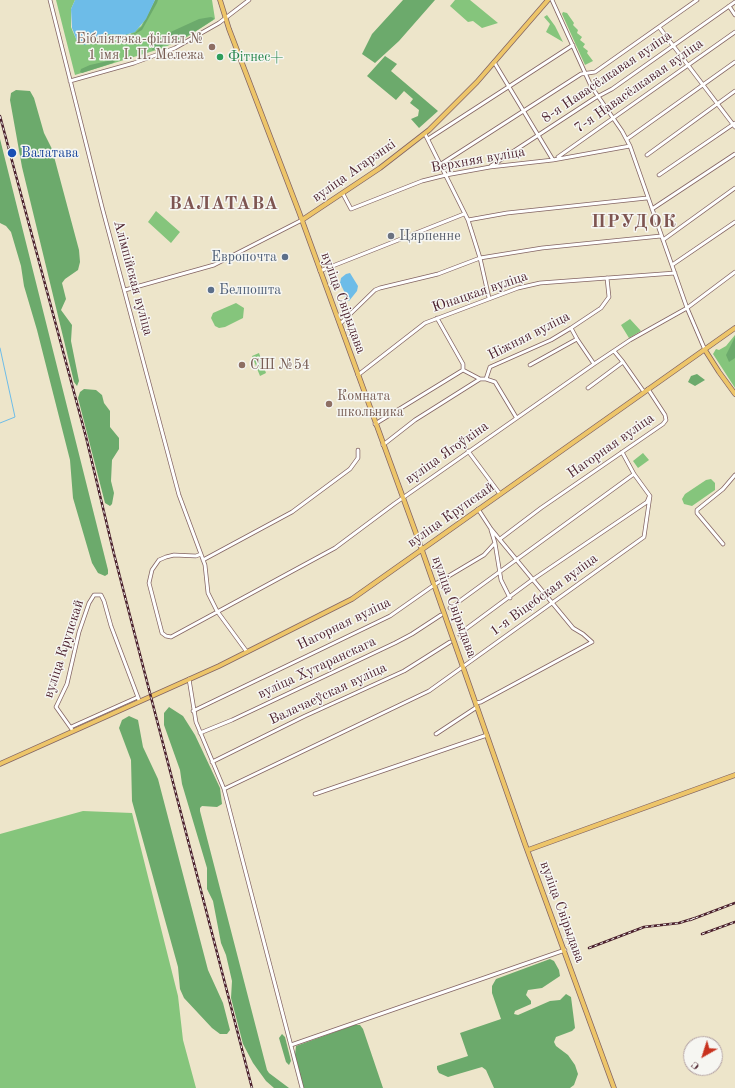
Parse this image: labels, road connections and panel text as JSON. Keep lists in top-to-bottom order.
{
  "streets": {
    "main road": ["вуліца Агарэнкі", "вуліца Свірыдава", "вуліца Крупскай"],
    "street": [
      "8-я Навасёлкавая вуліца",
      "7-я Навасёлкавая вуліца",
      "Верхняя вуліца",
      "Алімпійская вуліца",
      "Юнацкая вуліца",
      "Ніжняя вуліца",
      "Нагорная вуліца",
      "вуліца Ягоўкіна",
      "1-я Віцебская вуліца",
      "вуліца Хутаранскага",
      "Валачаеўская вуліца"
    ]
  },
  "crossings": [
    ["8-я Навасёлкавая вуліца", "Верхняя вуліца"],
    ["7-я Навасёлкавая вуліца", "Верхняя вуліца"],
    ["Верхняя вуліца", "вуліца Агарэнкі"],
    ["вуліца Агарэнкі", "Алімпійская вуліца"],
    ["вуліца Агарэнкі", "вуліца Свірыдава"],
    ["Алімпійская вуліца", "вуліца Ягоўкіна"],
    ["Юнацкая вуліца", "вуліца Свірыдава"],
    ["Юнацкая вуліца", "Ніжняя вуліца"],
    ["вуліца Свірыдава", "Нагорная вуліца"],
    ["вуліца Свірыдава", "вуліца Ягоўкіна"],
    ["вуліца Свірыдава", "вуліца Крупскай"],
    ["вуліца Свірыдава", "1-я Віцебская вуліца"],
    ["Нагорная вуліца", "вуліца Крупскай"]
  ],
  "districts": ["ВАЛАТАВА", "ПРУДОК"],
  "places": [
    "Бібліятэка-філіял № 1 імя І. П. Мележа",
    "Фітнес+",
    "Валатава",
    "Цярпенне",
    "Европочта",
    "Белпошта",
    "СШ №54",
    "Комната школьника"
  ],
  "north": "bottom left"
}
